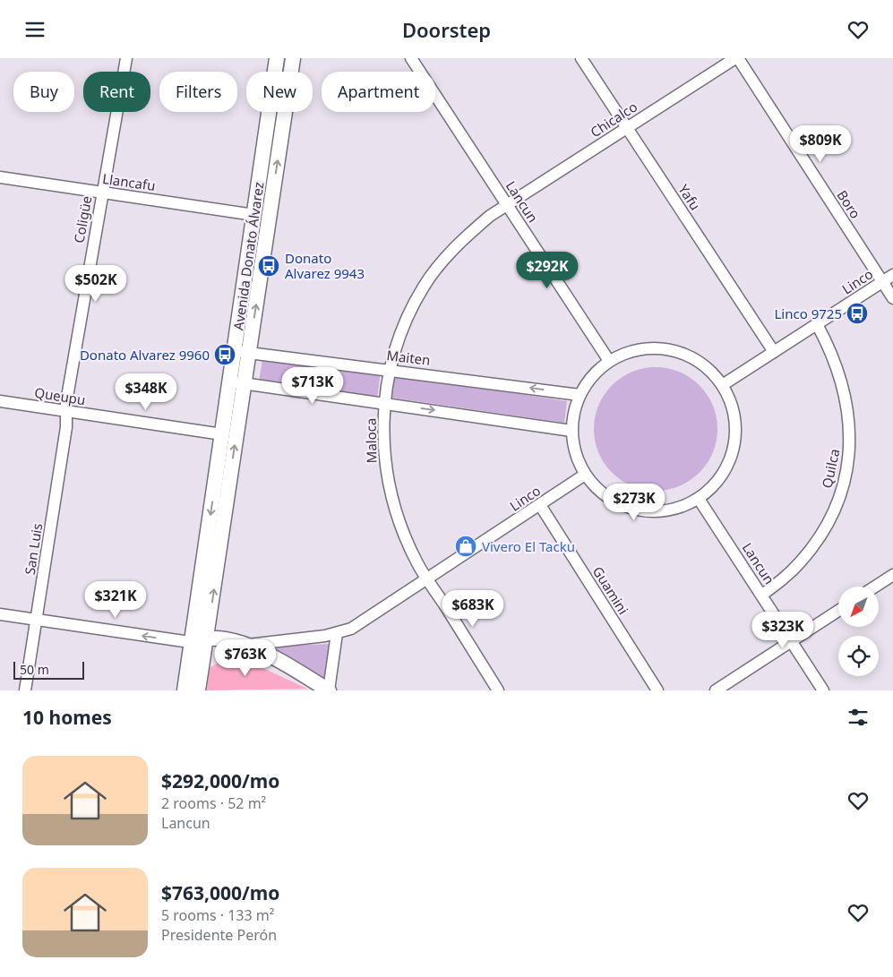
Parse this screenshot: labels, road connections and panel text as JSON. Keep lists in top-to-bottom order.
{
  "streets": {
    "main road": ["Avenida Donato Álvarez"],
    "street": [
      "Chicalco",
      "Llancafu",
      "Yafu",
      "Lancun",
      "Boro",
      "Coligüe",
      "Linco",
      "Maiten",
      "Queupu",
      "Maloca",
      "Quilca",
      "San Luis",
      "Guamini"
    ]
  },
  "crossings": [
    ["Chicalco", "Yafu"],
    ["Chicalco", "Lancun"],
    ["Chicalco", "Boro"],
    ["Chicalco", "Maloca"],
    ["Llancafu", "Coligüe"],
    ["Llancafu", "Avenida Donato Álvarez"],
    ["Yafu", "Linco"],
    ["Lancun", "Maloca"],
    ["Lancun", "Quilca"],
    ["Boro", "Linco"],
    ["Coligüe", "Queupu"],
    ["Coligüe", "San Luis"],
    ["Avenida Donato Álvarez", "Maiten"],
    ["Avenida Donato Álvarez", "Queupu"],
    ["Linco", "Maloca"],
    ["Linco", "Quilca"],
    ["Linco", "Guamini"],
    ["Maiten", "Maloca"],
    ["Queupu", "San Luis"]
  ],
  "places": {
    "bus stop": ["Donato Alvarez 9943", "Linco 9725", "Donato Alvarez 9960"],
    "shop": ["Vivero El Tacku"]
  },
  "scale_bar": "50 m",
  "north": "bottom left",
  "page": {
    "header": "Doorstep",
    "chip": [
      "Buy",
      "Rent",
      "Filters",
      "New",
      "Apartment"
    ],
    "price": [
      "$809K",
      "$292K",
      "$502K",
      "$713K",
      "$348K",
      "$273K",
      "$321K",
      "$683K",
      "$323K",
      "$763K"
    ],
    "scale": "50 m",
    "heading": "10 homes",
    "list": [
      {
        "name": "$292,000/mo",
        "note": "2 rooms · 52 m² · Lancun"
      },
      {
        "name": "$763,000/mo",
        "note": "5 rooms · 133 m² · Presidente Perón"
      }
    ]
  }
}
